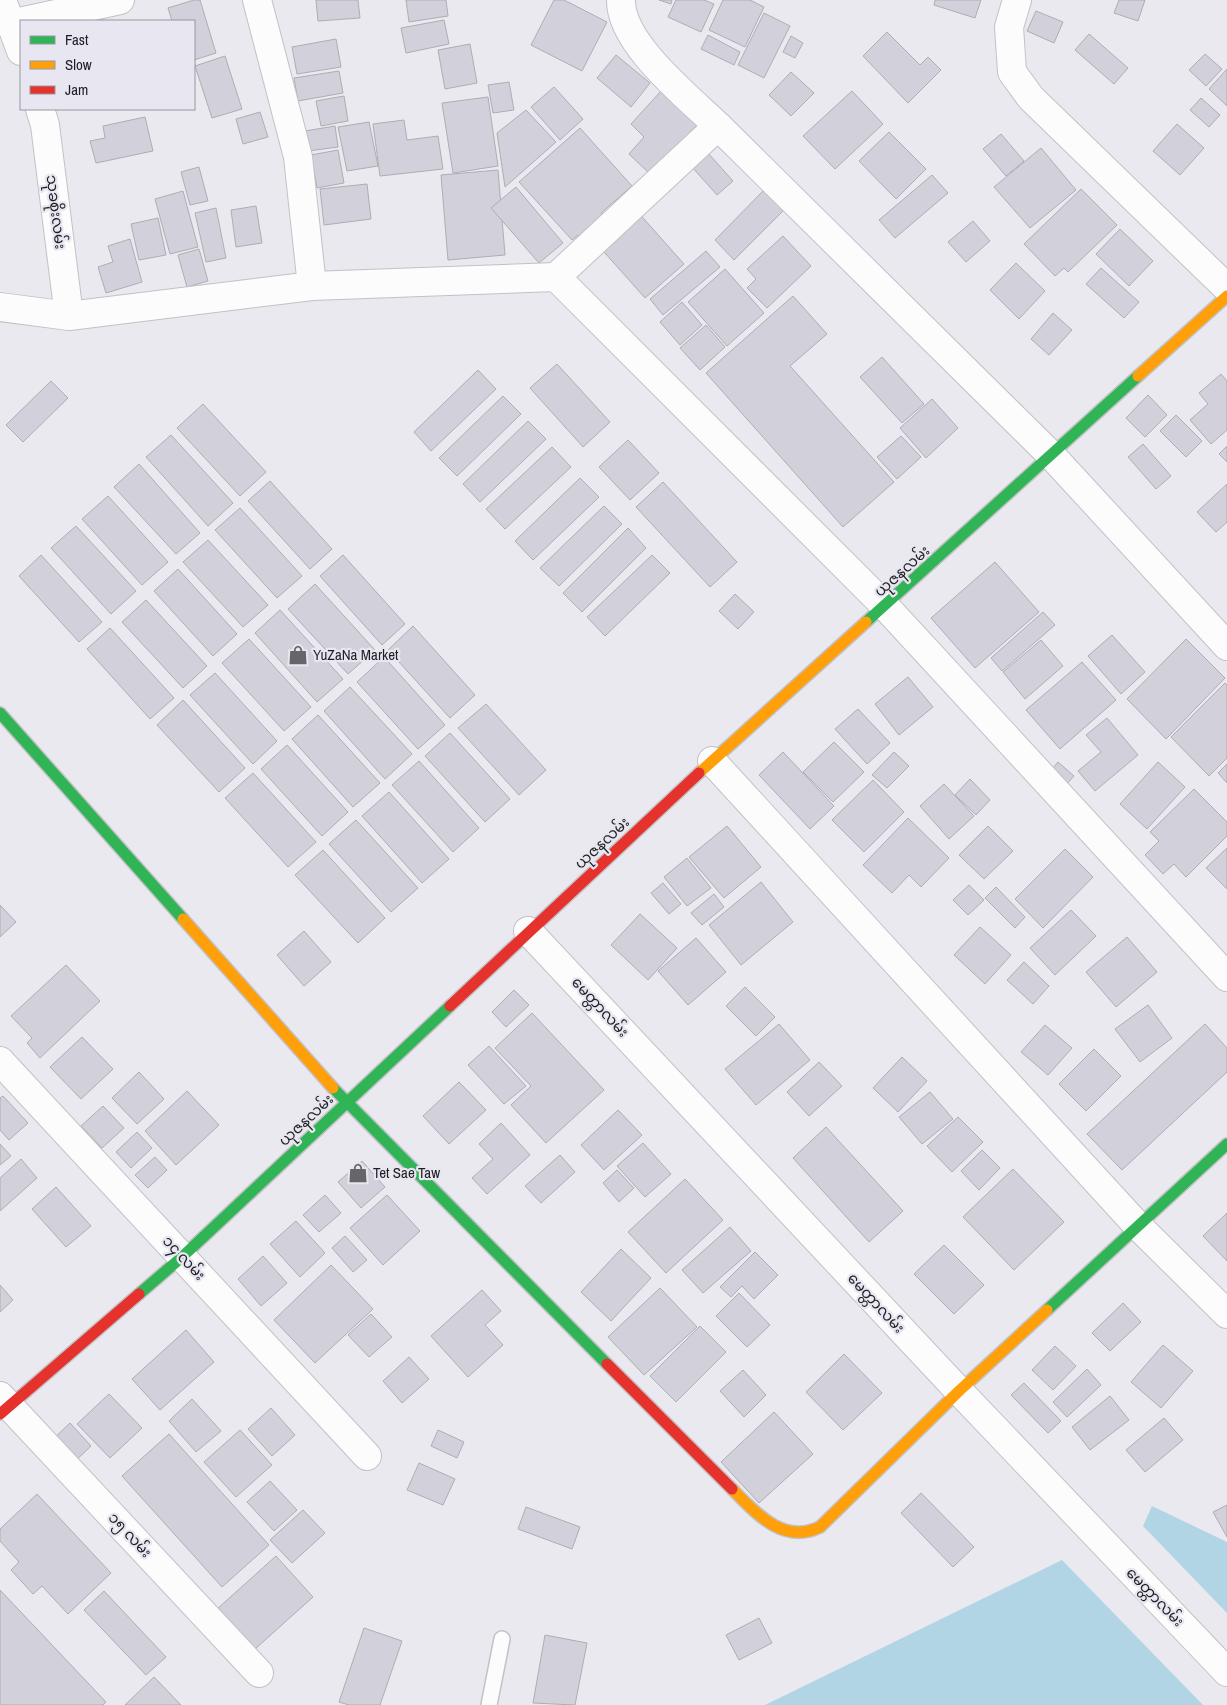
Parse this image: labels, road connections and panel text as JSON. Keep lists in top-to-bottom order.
{
  "streets": {
    "street": [
      "သုခစိုးလမ်း",
      "ယုဇနလမ်း",
      "မေတ္တာလမ်း",
      "၁၄ လမ်း",
      "၁၅ လမ်း"
    ]
  },
  "crossings": [
    ["ယုဇနလမ်း", "မေတ္တာလမ်း"],
    ["ယုဇနလမ်း", "၁၄ လမ်း"],
    ["ယုဇနလမ်း", "၁၅ လမ်း"]
  ],
  "places": {
    "shop": ["YuZaNa Market", "Tet Sae Taw"]
  },
  "legend": ["Fast", "Slow", "Jam"]
}
